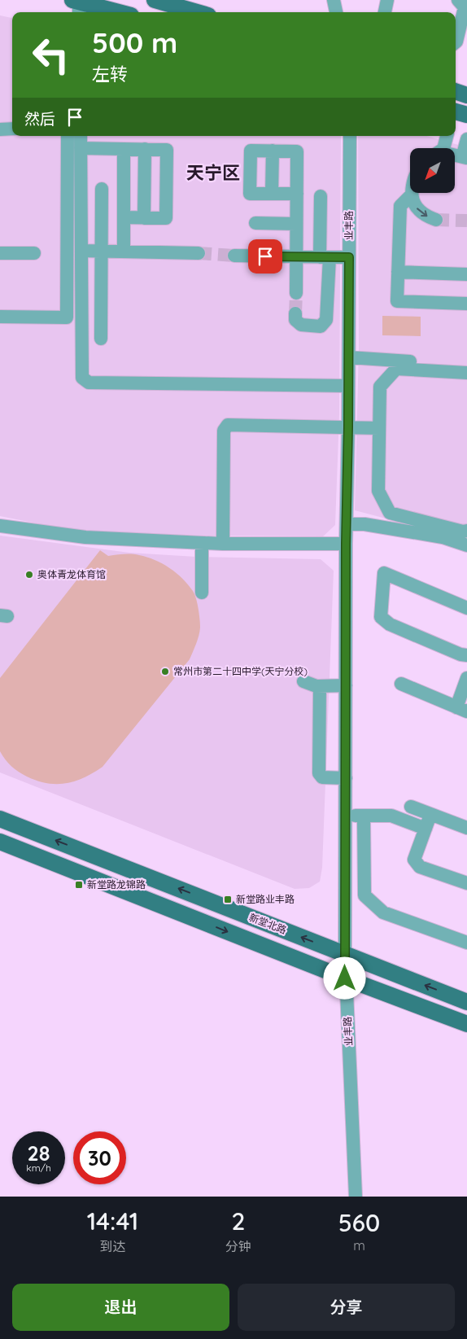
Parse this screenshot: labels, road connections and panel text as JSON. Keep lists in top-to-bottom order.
{
  "streets": {
    "main road": ["新堂北路"],
    "street": ["业丰路"]
  },
  "crossings": [
    ["业丰路", "新堂北路"]
  ],
  "districts": ["天宁区"],
  "places": {
    "other": ["奥体青龙体育馆", "常州市第二十四中学(天宁分校)"],
    "transit": ["新堂路龙锦路", "新堂路业丰路"]
  },
  "north": "bottom left",
  "page": {
    "turn": ["500 m", "左转"],
    "then": "然后",
    "speed": "28 km/h",
    "limit": "30",
    "eta": [
      "14:41",
      "到达",
      "2",
      "分钟",
      "560",
      "m"
    ],
    "buttons": ["退出", "分享"]
  }
}
